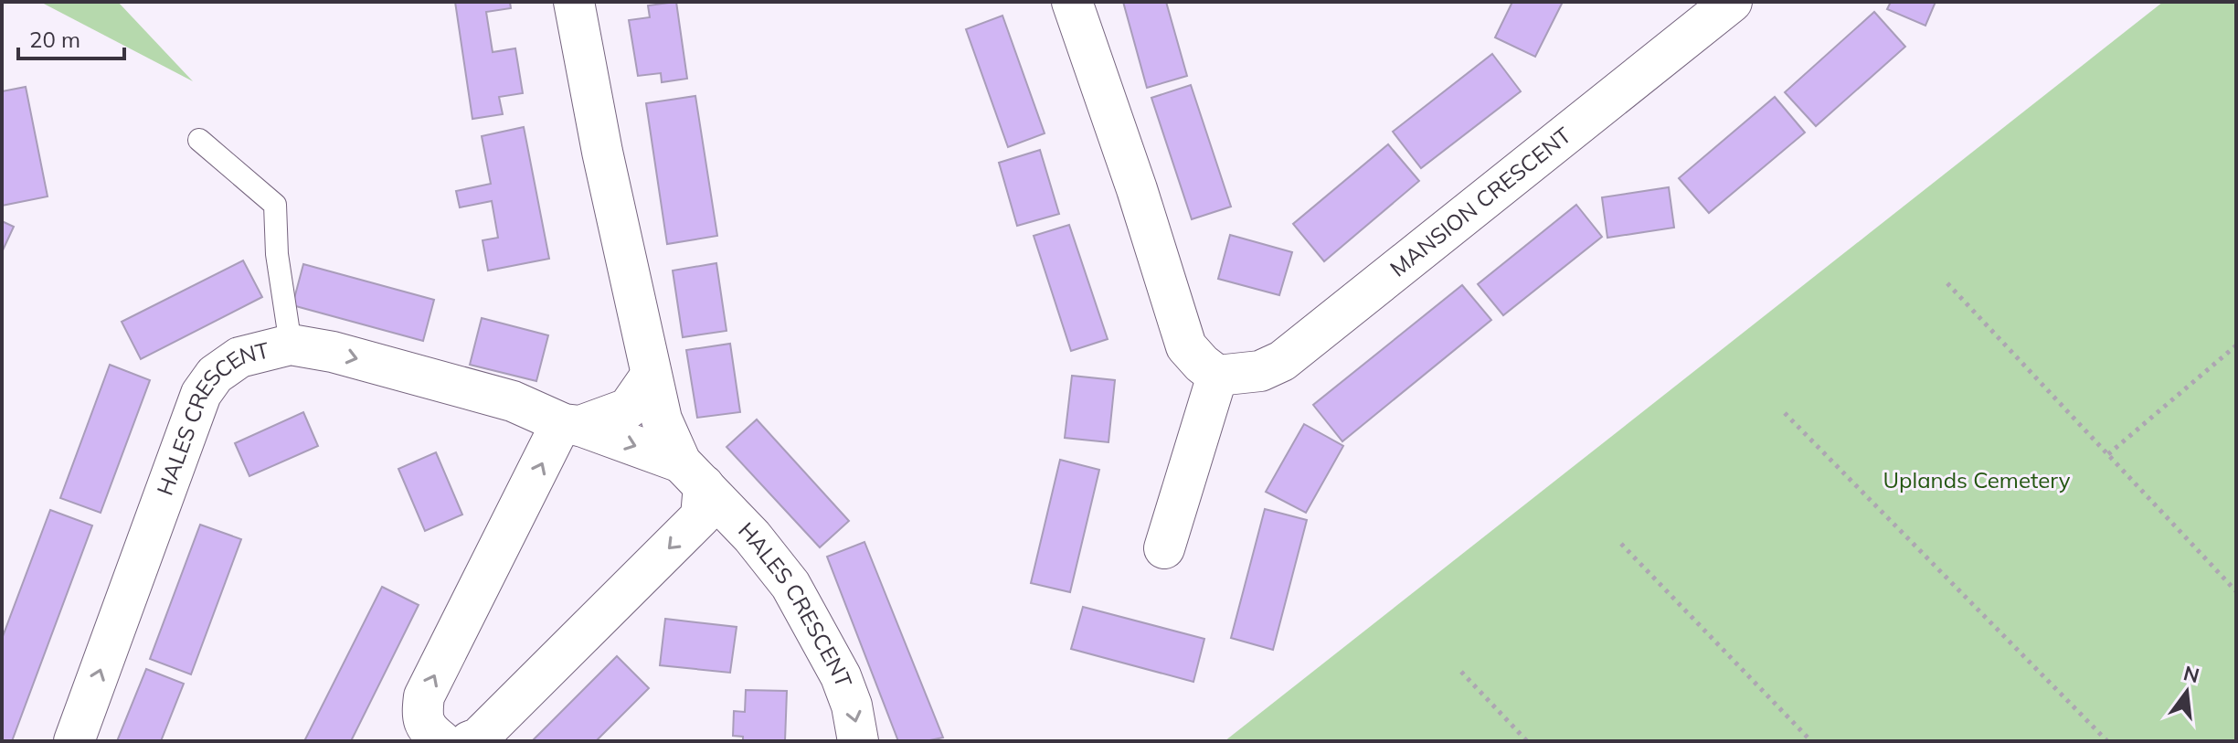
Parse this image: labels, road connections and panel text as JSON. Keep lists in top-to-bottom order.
{
  "streets": {
    "street": ["MANSION CRESCENT", "HALES CRESCENT"]
  },
  "parks": ["Uplands Cemetery"],
  "scale_bar": "20 m",
  "north": "top"
}
